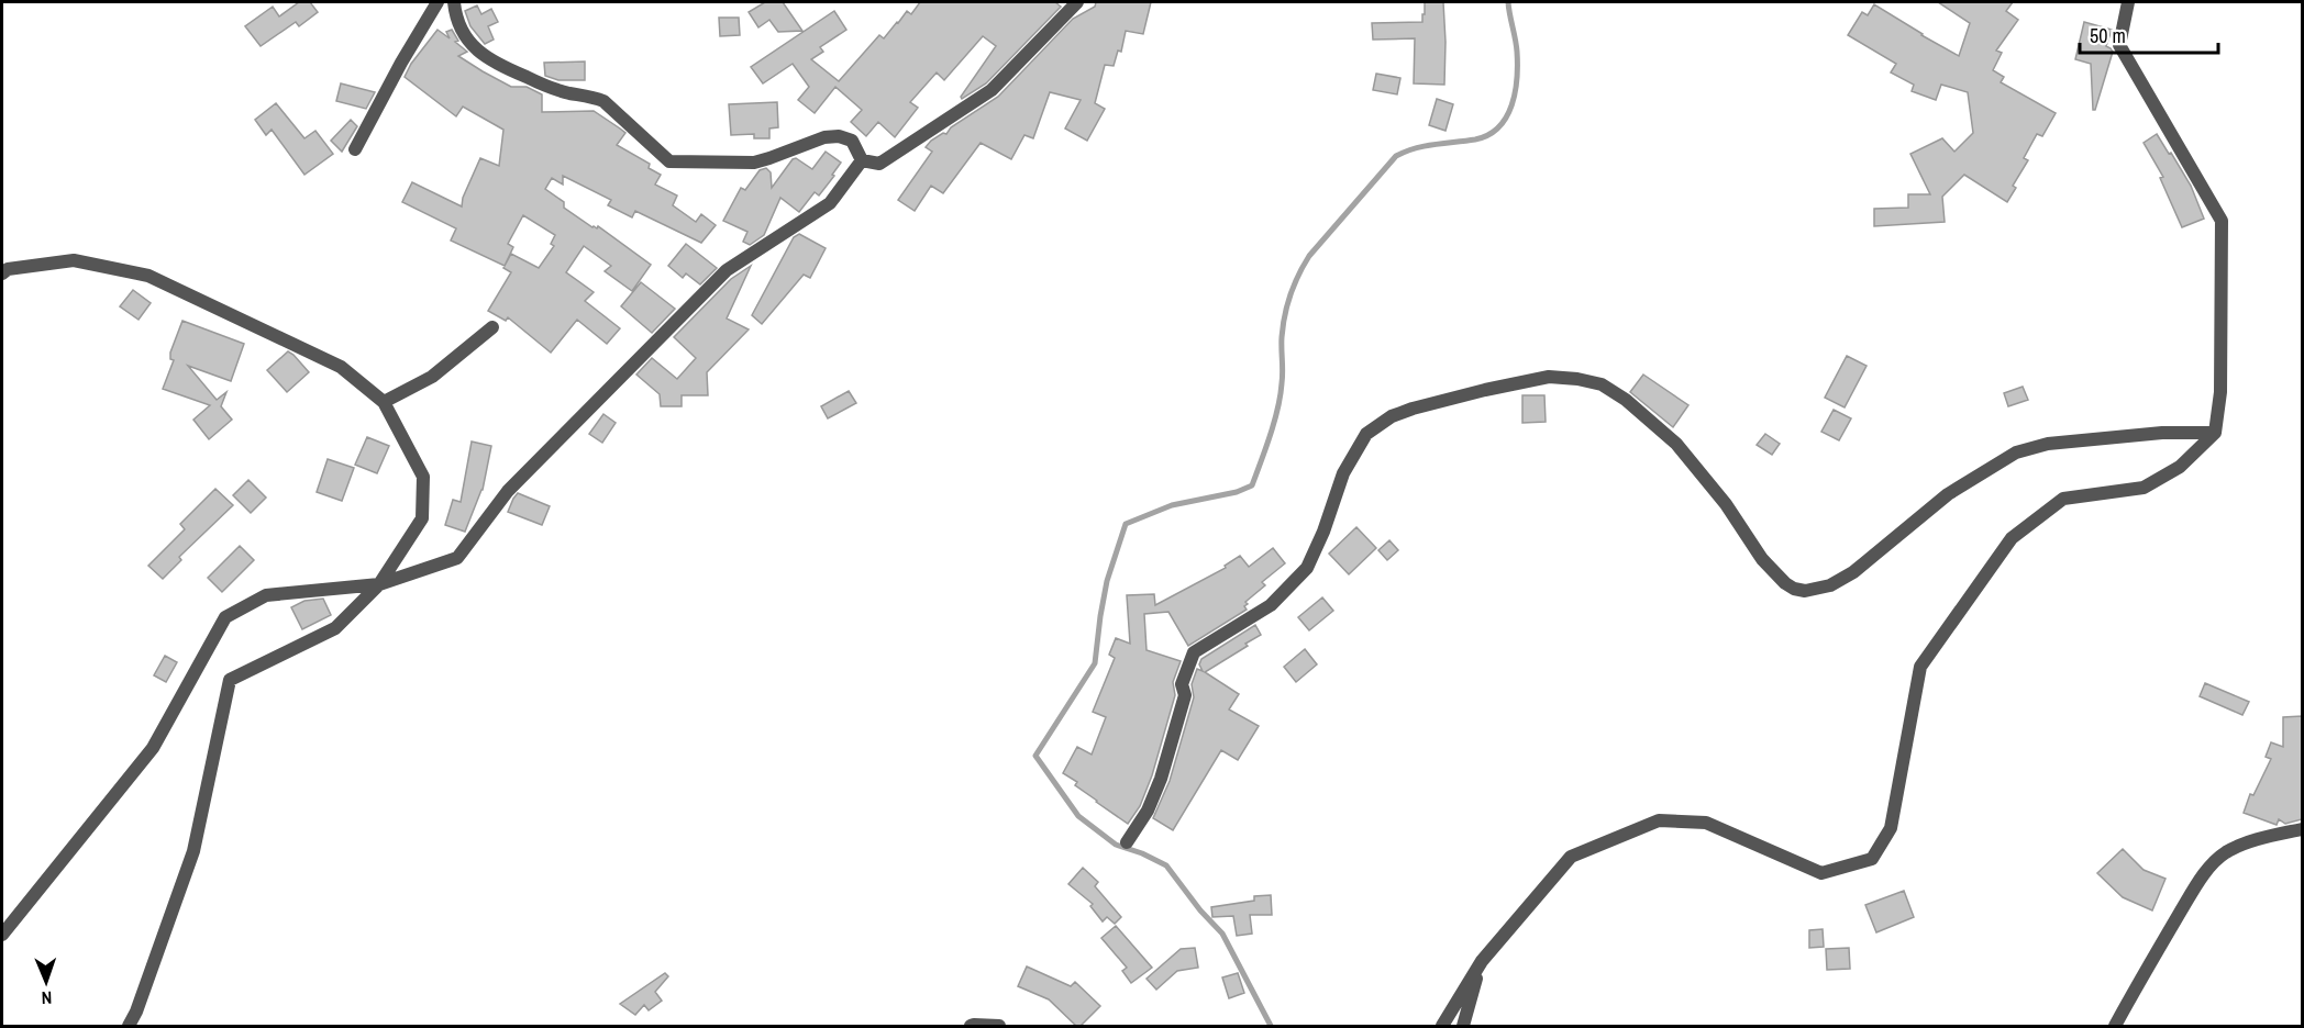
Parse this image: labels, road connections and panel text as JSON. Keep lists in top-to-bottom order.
{
  "scale_bar": "50 m",
  "north": "bottom"
}
